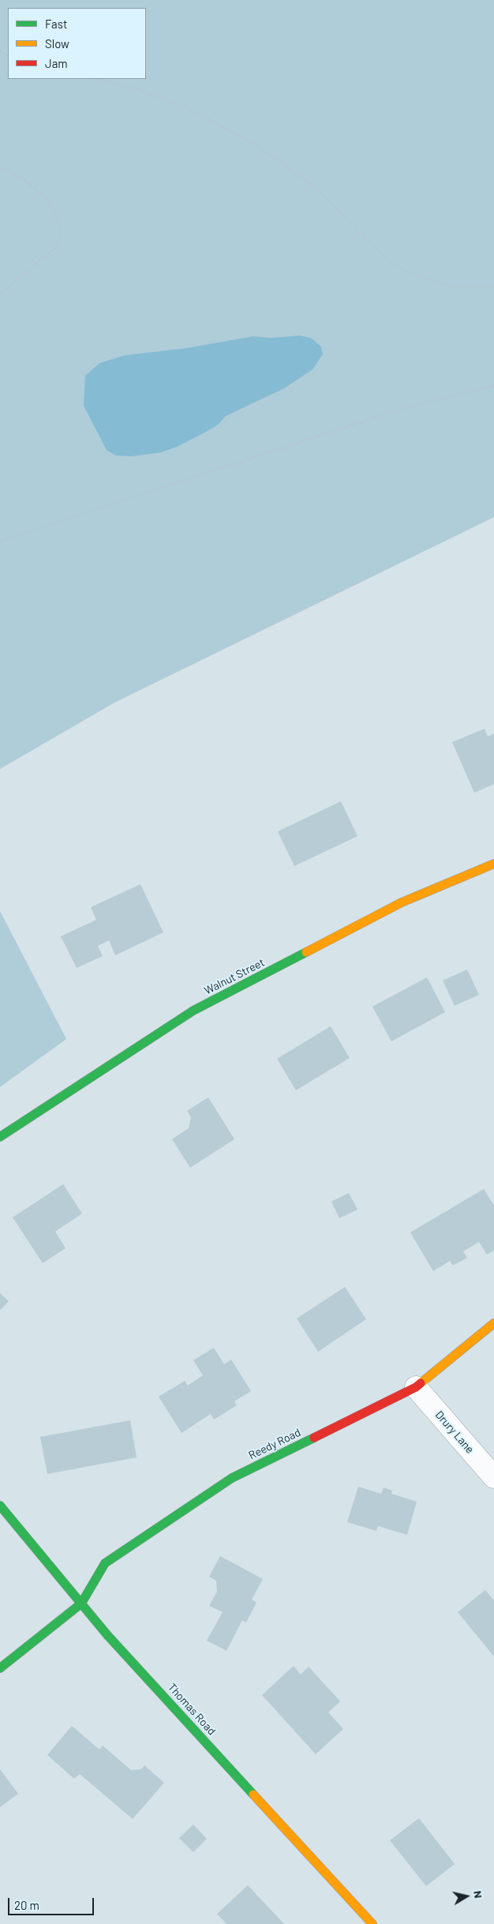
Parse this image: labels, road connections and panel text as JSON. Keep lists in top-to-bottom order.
{
  "streets": {
    "street": [
      "Walnut Street",
      "Drury Lane",
      "Reedy Road",
      "Thomas Road"
    ]
  },
  "crossings": [
    ["Drury Lane", "Reedy Road"],
    ["Reedy Road", "Thomas Road"]
  ],
  "legend": ["Fast", "Slow", "Jam"],
  "scale_bar": "20 m",
  "north": "right"
}
